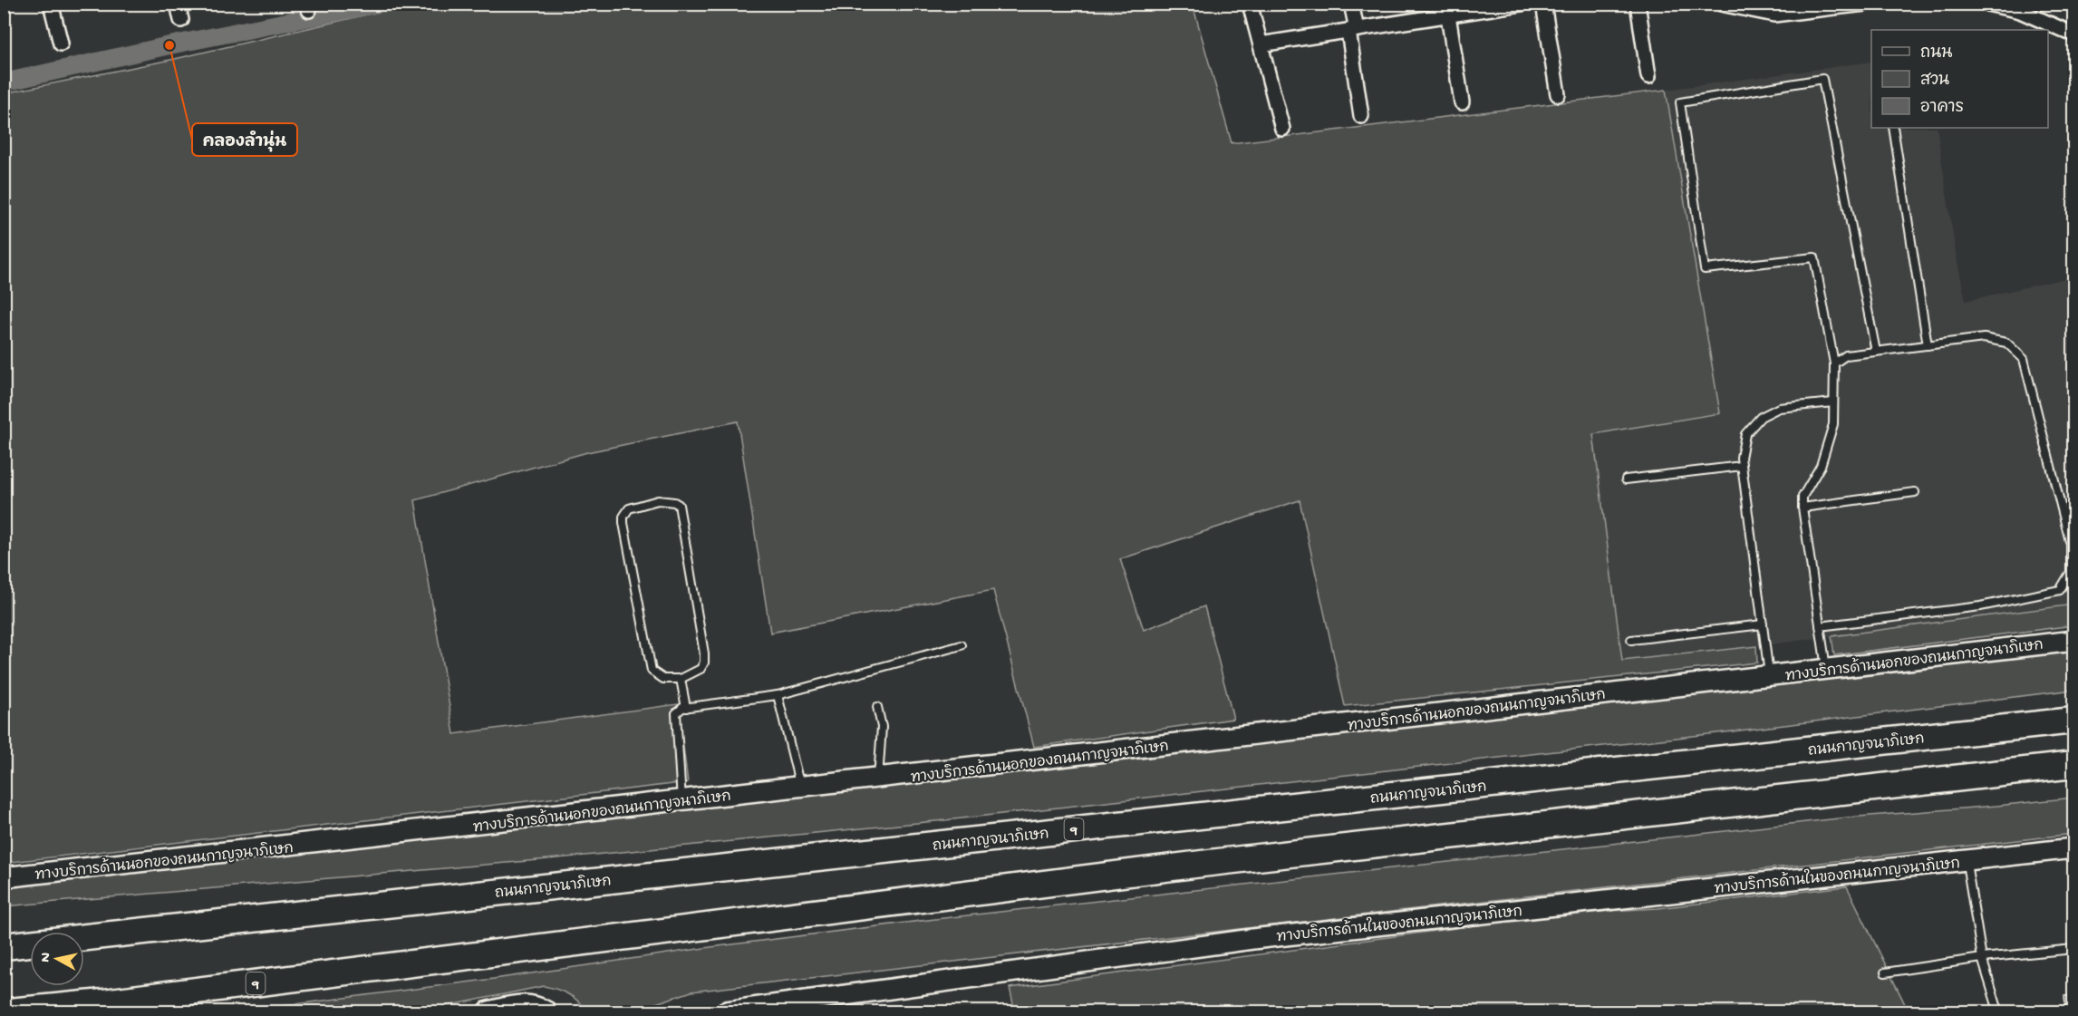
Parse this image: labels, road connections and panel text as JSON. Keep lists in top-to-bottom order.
{
  "streets": {
    "highway": ["ถนนกาญจนาภิเษก", "9"],
    "main road": ["ทางบริการด้านนอกของถนนกาญจนาภิเษก", "ทางบริการด้านในของถนนกาญจนาภิเษก"]
  },
  "places": ["คลองลำนุ่น"],
  "legend": ["ถนน", "สวน", "อาคาร"],
  "north": "left"
}
